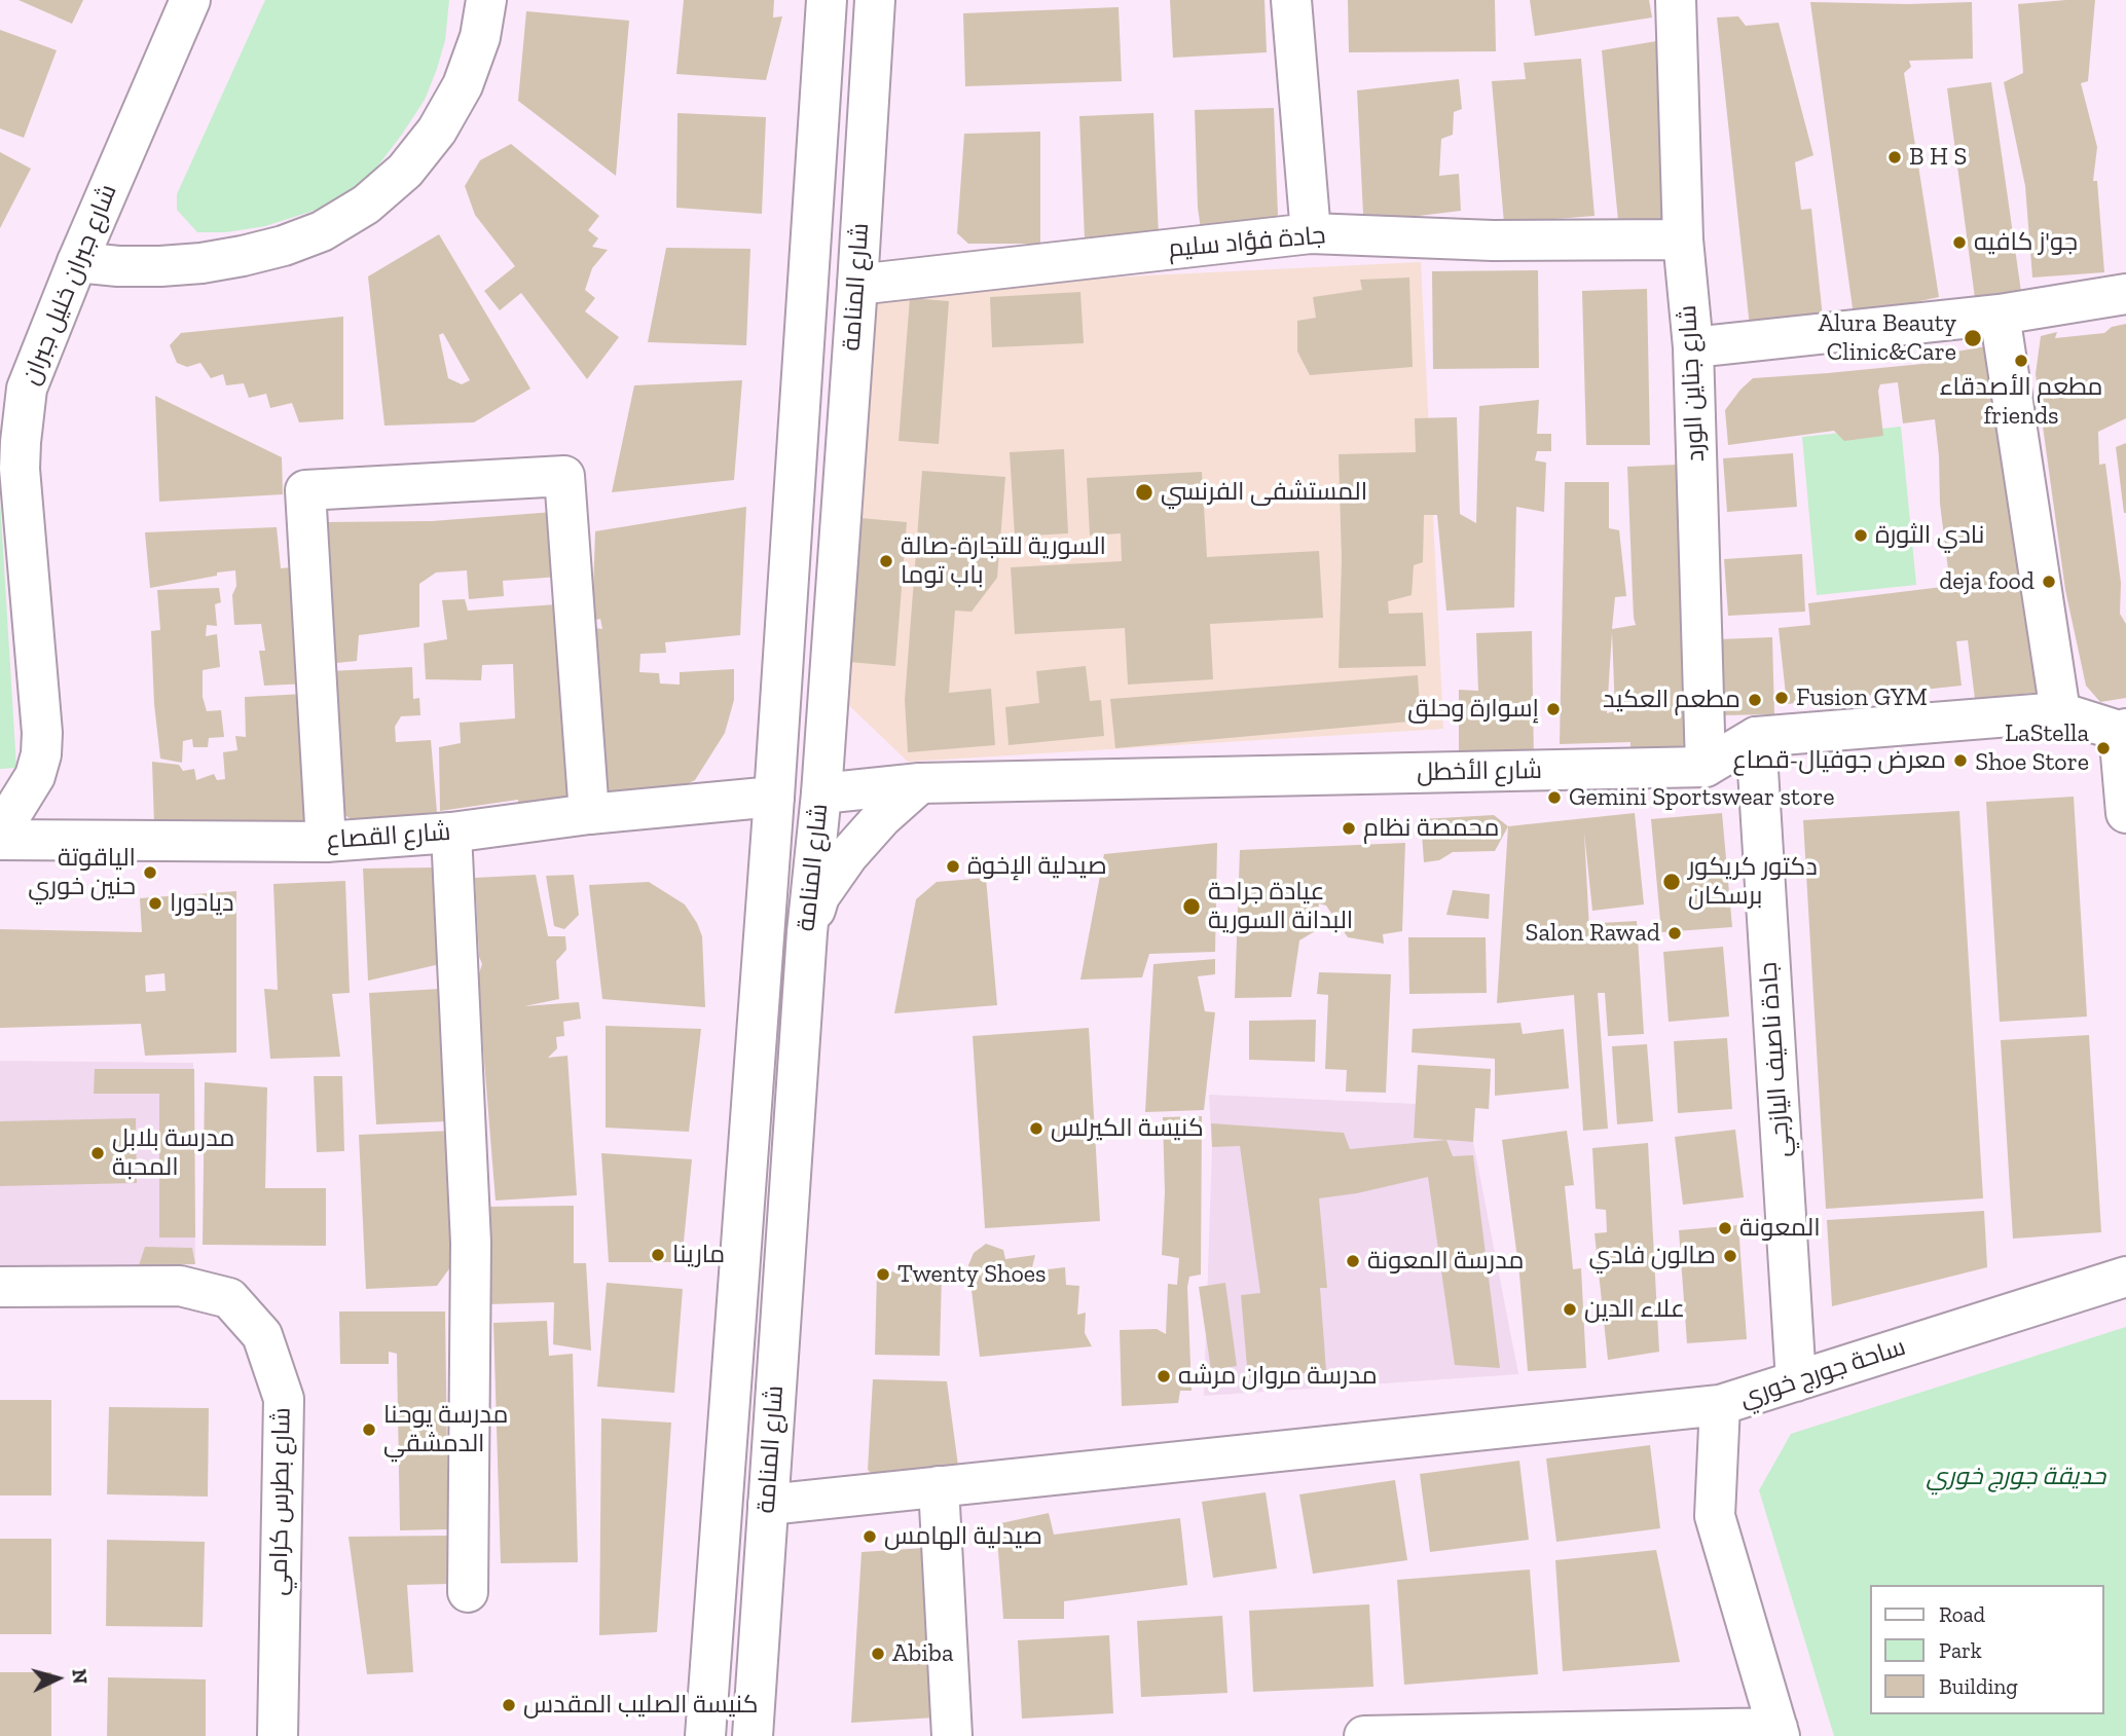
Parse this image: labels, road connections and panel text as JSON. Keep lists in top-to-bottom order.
{
  "streets": {
    "street": [
      "جادة فؤاد سليم",
      "شارع جبران خليل جبران",
      "شارع المنامة",
      "شارع جناين الورد",
      "شارع الأخطل",
      "شارع القصاع",
      "جادة ناصيف اليازجي",
      "ساحة جورج خوري",
      "شارع بطرس كرامي"
    ]
  },
  "crossings": [
    ["جادة فؤاد سليم", "شارع المنامة"],
    ["جادة فؤاد سليم", "شارع جناين الورد"],
    ["شارع المنامة", "شارع الأخطل"],
    ["شارع المنامة", "شارع القصاع"],
    ["شارع جناين الورد", "شارع الأخطل"],
    ["شارع الأخطل", "جادة ناصيف اليازجي"],
    ["جادة ناصيف اليازجي", "ساحة جورج خوري"]
  ],
  "parks": ["حديقة جورج خوري"],
  "places": [
    "B H S",
    "جو'ز كافيه",
    "Alura Beauty Clinic&Care",
    "مطعم الأصدقاء friends",
    "المستشفى الفرنسي",
    "نادي الثورة",
    "السورية للتجارة-صالة باب توما",
    "deja food",
    "Fusion GYM",
    "مطعم العكيد",
    "إسوارة وحلق",
    "LaStella Shoe Store",
    "معرض جوفيال-قصاع",
    "Gemini Sportswear store",
    "محمصة نظام",
    "صيدلية الإخوة",
    "الياقوتة حنين خوري",
    "دكتور كريكور برسكان",
    "ديادورا",
    "عيادة جراحة البدانة السورية",
    "Salon Rawad",
    "كنيسة الكيرلس",
    "مدرسة بلابل المحبة",
    "المعونة",
    "مارينا",
    "صالون فادي",
    "مدرسة المعونة",
    "Twenty Shoes",
    "علاء الدين",
    "مدرسة مروان مرشه",
    "مدرسة يوحنا الدمشقي",
    "صيدلية الهامس",
    "Abiba",
    "كنيسة الصليب المقدس"
  ],
  "legend": ["Road", "Park", "Building"],
  "north": "right"
}
